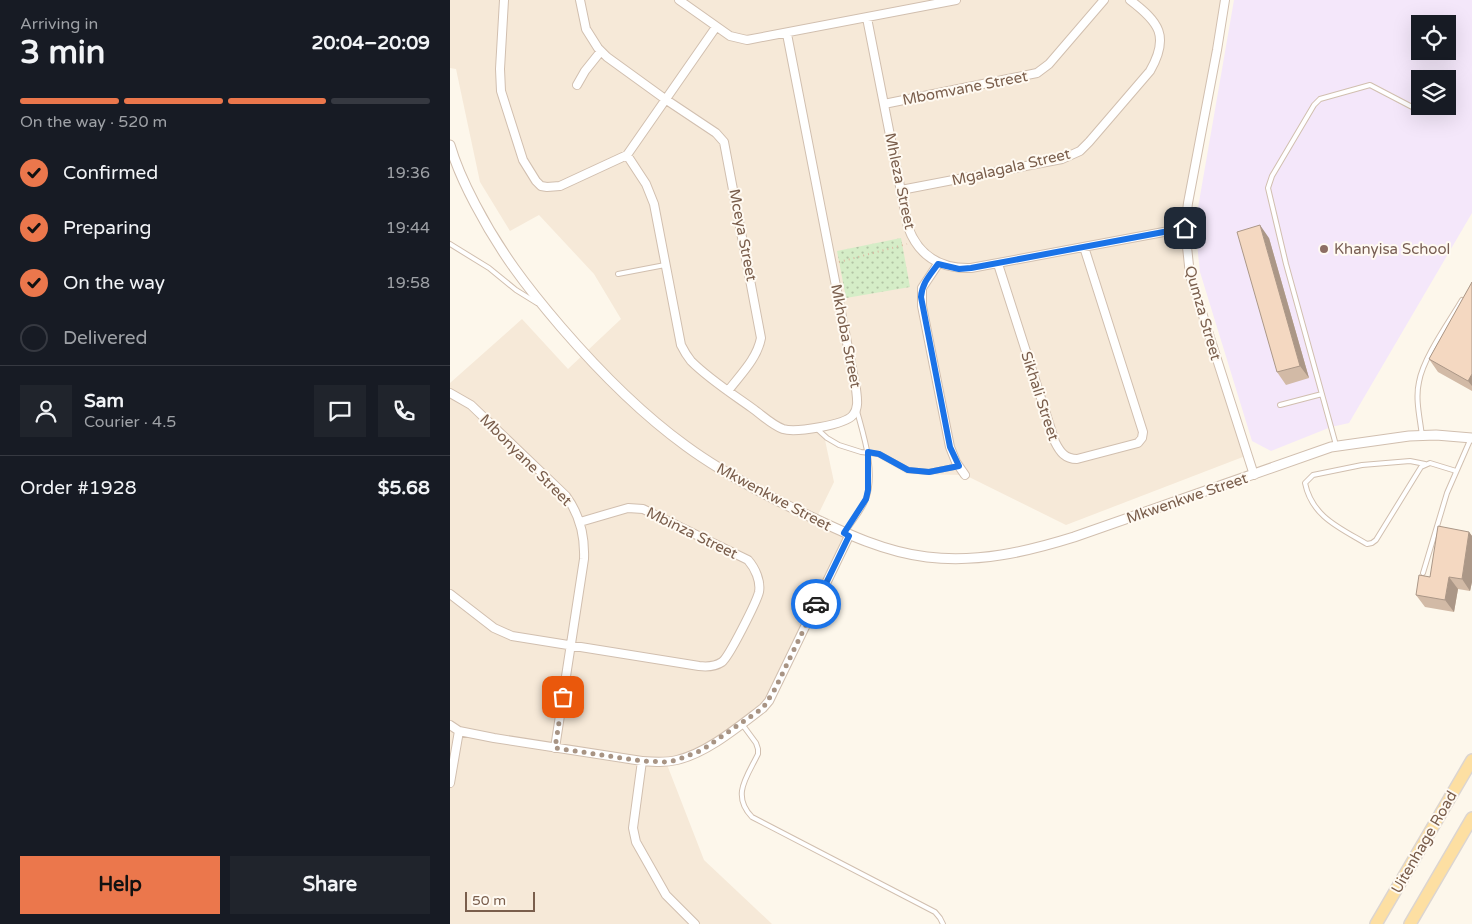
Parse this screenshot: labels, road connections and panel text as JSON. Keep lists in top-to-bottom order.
{
  "streets": {
    "main road": ["Uitenhage Road"],
    "street": [
      "Mbomvane Street",
      "Mgalagala Street",
      "Mhleza Street",
      "Mceya Street",
      "Qumza Street",
      "Mkhoba Street",
      "Sikhali Street",
      "Mbonyane Street",
      "Mkwenkwe Street",
      "Mbinza Street"
    ]
  },
  "crossings": [
    ["Mbomvane Street", "Mhleza Street"],
    ["Mgalagala Street", "Mhleza Street"],
    ["Mceya Street", "Mkhoba Street"],
    ["Qumza Street", "Mkwenkwe Street"],
    ["Mbonyane Street", "Mbinza Street"]
  ],
  "places": ["Khanyisa School"],
  "scale_bar": "50 m",
  "page": {
    "heading": ["3 min", "Arriving in", "20:04–20:09"],
    "panel": [
      "Sam",
      "Courier · 4.5",
      "Order #1928",
      "$5.68"
    ],
    "bar": "On the way · 520 m",
    "list": [
      ["Confirmed", "19:36"],
      ["Preparing", "19:44"],
      ["On the way", "19:58"],
      "Delivered"
    ],
    "buttons": ["Help", "Share"],
    "scale": "50 m"
  }
}
